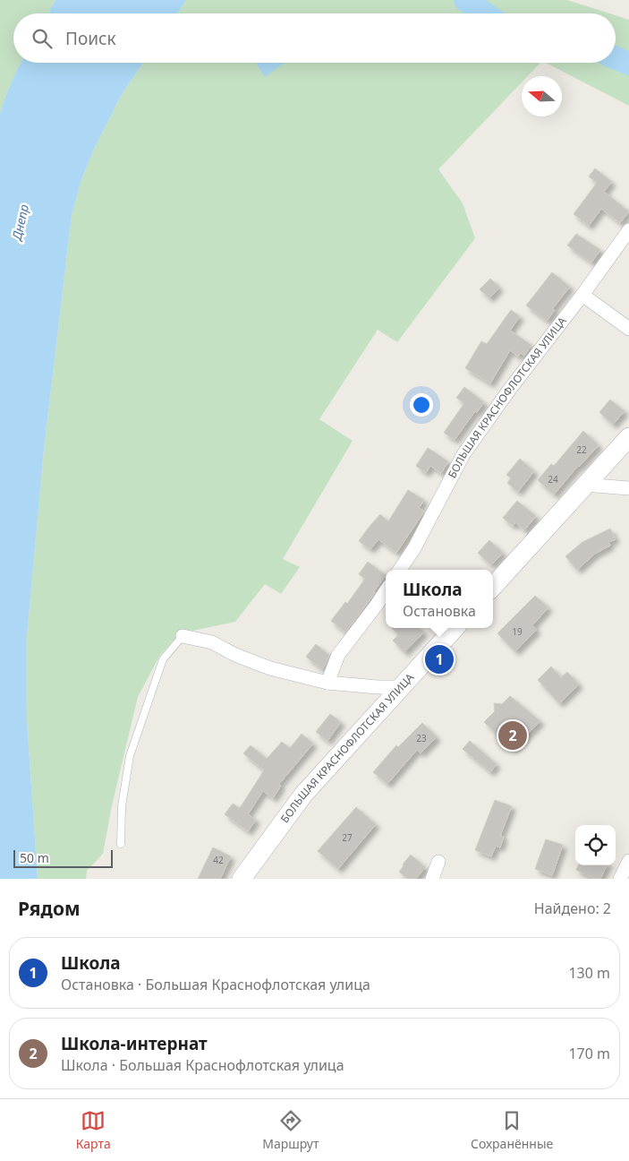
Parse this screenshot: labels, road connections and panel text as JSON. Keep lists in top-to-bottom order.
{
  "streets": {
    "main road": ["БОЛЬШАЯ КРАСНОФЛОТСКАЯ УЛИЦА"]
  },
  "water": ["Днепр"],
  "house_numbers": [
    "22",
    "24",
    "19",
    "23",
    "27",
    "42"
  ],
  "scale_bar": "50 m",
  "north": "left",
  "page": {
    "search": "Поиск",
    "popup": ["Школа", "Остановка"],
    "pins": ["1", "2"],
    "scale": "50 m",
    "heading": ["Рядом", "Найдено: 2"],
    "list": [
      {
        "mark": "1",
        "name": "Школа",
        "note": "Остановка · Большая Краснофлотская улица",
        "value": "130 m"
      },
      {
        "mark": "2",
        "name": "Школа-интернат",
        "note": "Школа · Большая Краснофлотская улица",
        "value": "170 m"
      }
    ],
    "nav": ["Карта", "Маршрут", "Сохранённые"]
  }
}
